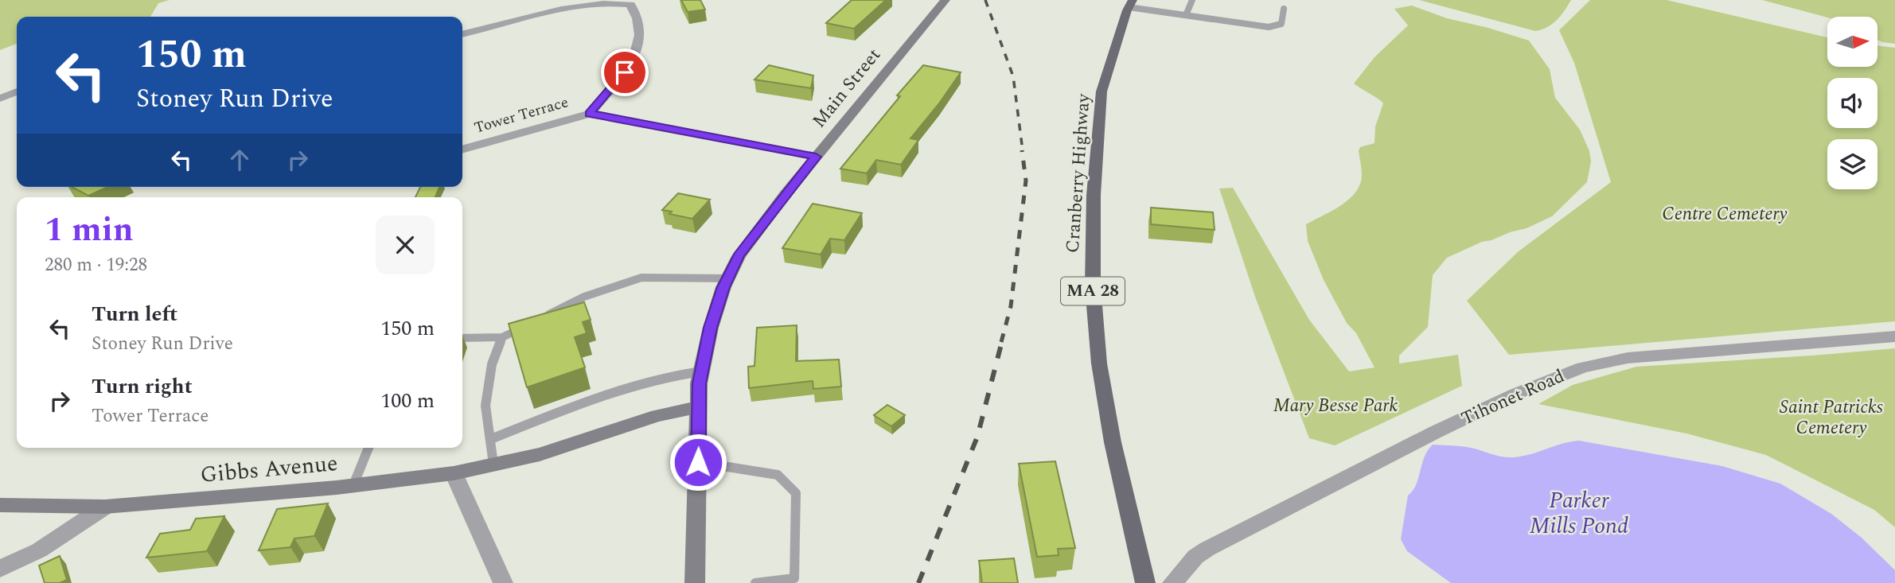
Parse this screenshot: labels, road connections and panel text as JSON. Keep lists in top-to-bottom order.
{
  "streets": {
    "main road": [
      "Main Street",
      "Cranberry Highway",
      "MA 28",
      "Gibbs Avenue"
    ],
    "street": ["Tower Terrace", "Tihonet Road"]
  },
  "crossings": [
    ["Main Street", "Gibbs Avenue"]
  ],
  "water": ["Parker Mills Pond"],
  "parks": ["Centre Cemetery", "Mary Besse Park", "Saint Patricks Cemetery"],
  "north": "right",
  "page": {
    "turn": ["150 m", "Stoney Run Drive"],
    "heading": ["1 min", "280 m · 19:28"],
    "list": [
      {
        "name": "Turn left",
        "note": "Stoney Run Drive",
        "value": "150 m"
      },
      {
        "name": "Turn right",
        "note": "Tower Terrace",
        "value": "100 m"
      }
    ]
  }
}
